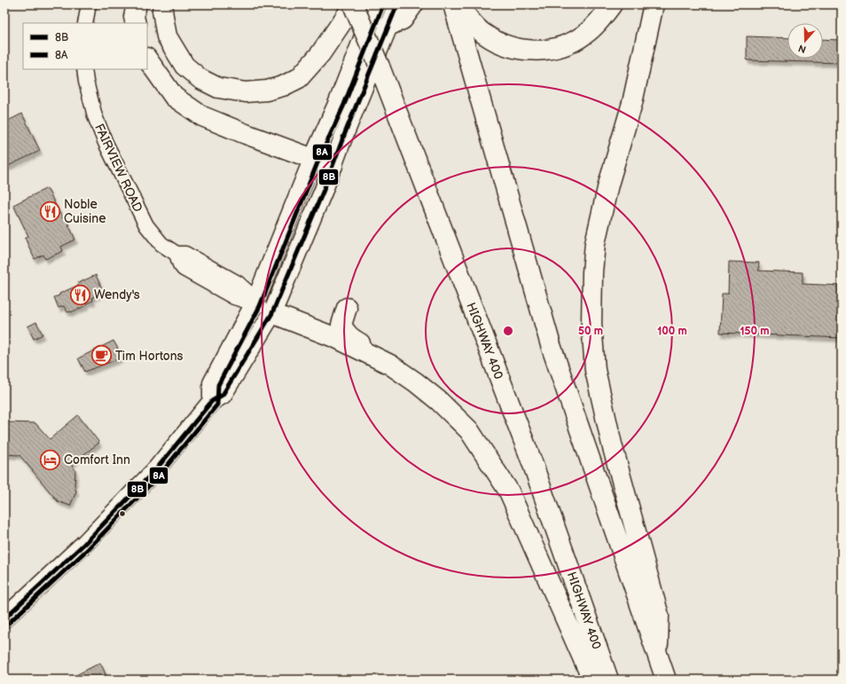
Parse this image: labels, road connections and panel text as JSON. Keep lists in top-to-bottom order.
{
  "streets": {
    "highway": ["HIGHWAY 400"],
    "street": ["FAIRVIEW ROAD"]
  },
  "places": {
    "restaurant": ["Noble Cuisine", "Wendy's"],
    "cafe": ["Tim Hortons"],
    "hotel": ["Comfort Inn"]
  },
  "lines": ["transit line 8B", "transit line 8A"],
  "legend": ["8B", "8A"],
  "north": "bottom",
  "rings": ["50 m", "100 m", "150 m"]
}
